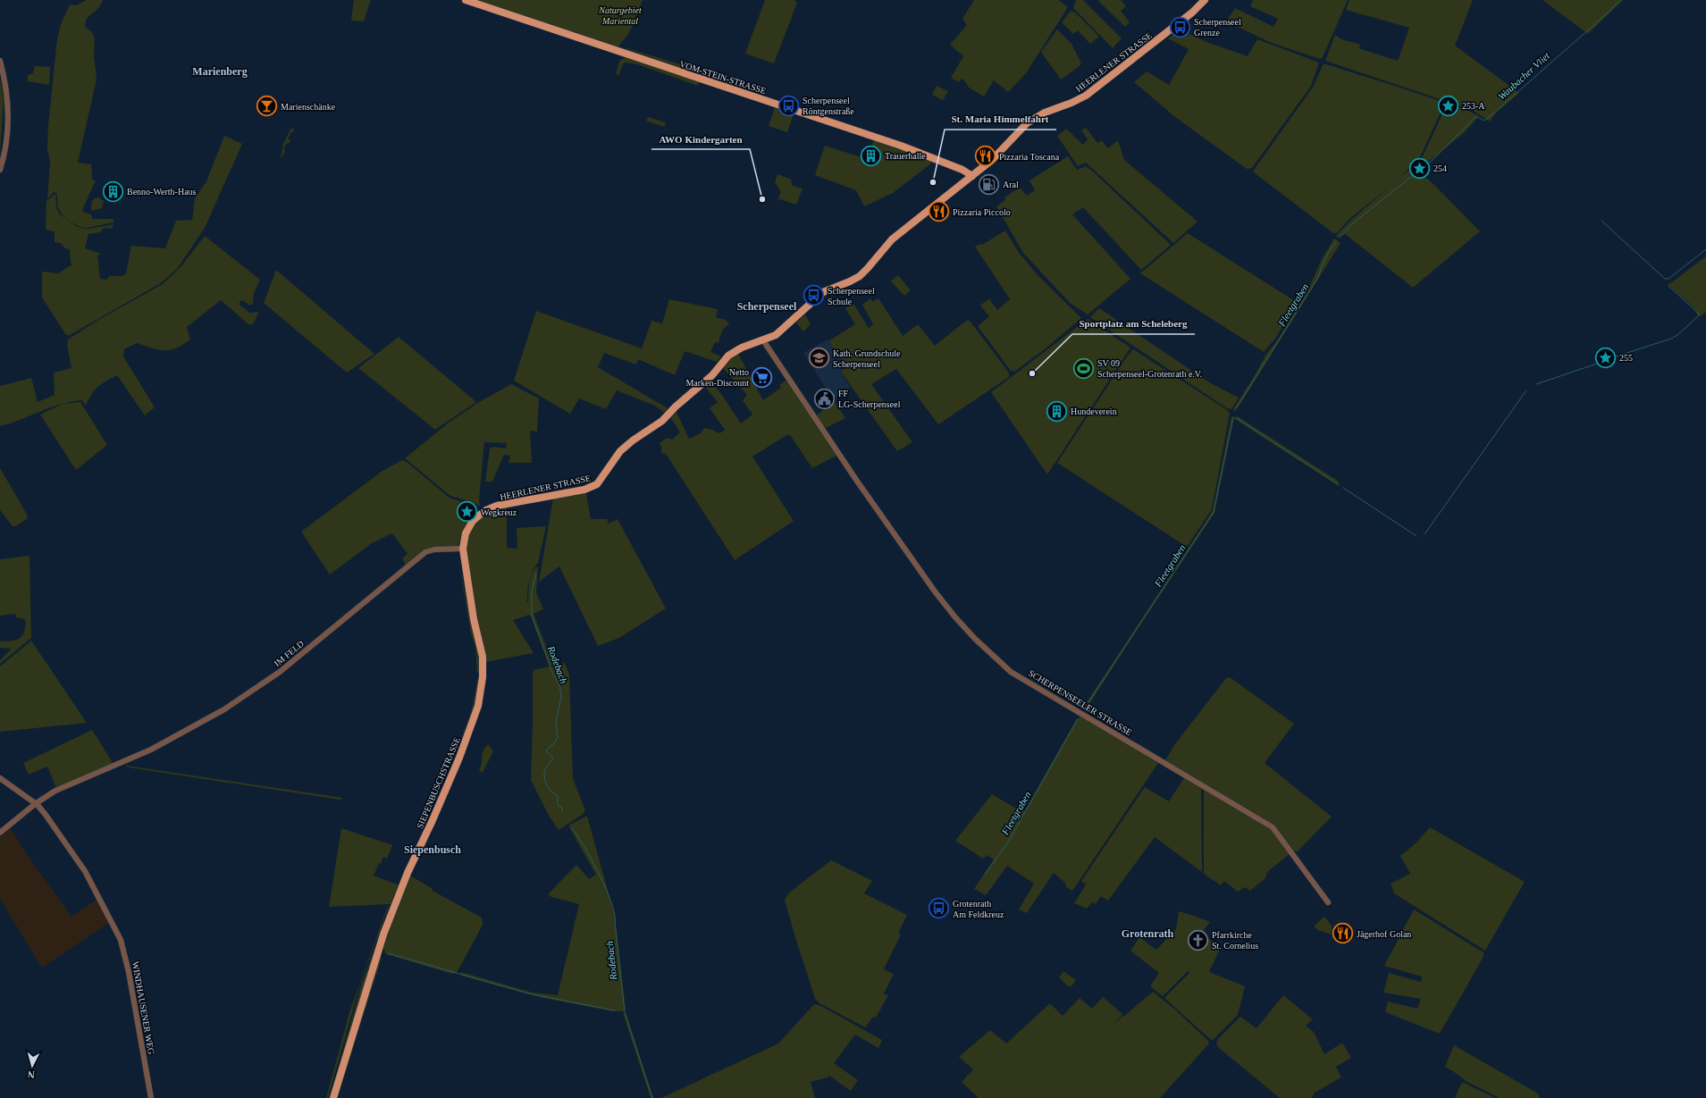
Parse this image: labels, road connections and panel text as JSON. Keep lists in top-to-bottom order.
{
  "streets": {
    "main road": ["HEERLENER STRASSE", "VOM-STEIN-STRASSE", "SIEPENBUSCHSTRASSE"],
    "street": ["IM FELD", "SCHERPENSEELER STRASSE", "WINDHAUSENER WEG"]
  },
  "crossings": [
    ["HEERLENER STRASSE", "VOM-STEIN-STRASSE"],
    ["HEERLENER STRASSE", "IM FELD"],
    ["HEERLENER STRASSE", "SCHERPENSEELER STRASSE"],
    ["HEERLENER STRASSE", "SIEPENBUSCHSTRASSE"],
    ["IM FELD", "SIEPENBUSCHSTRASSE"],
    ["IM FELD", "WINDHAUSENER WEG"]
  ],
  "districts": [
    "Marienberg",
    "Scherpenseel",
    "Siepenbusch",
    "Grotenrath"
  ],
  "water": ["Waubacher Vliet", "Fleetgraben", "Rodebach"],
  "parks": ["Naturgebiet Mariental"],
  "places": {
    "bus stop": [
      "Scherpenseel Grenze",
      "Scherpenseel Röntgenstraße",
      "Scherpenseel Schule",
      "Grotenrath Am Feldkreuz"
    ],
    "place": [
      "253-A",
      "254",
      "255",
      "Wegkreuz"
    ],
    "bar": ["Marienschänke"],
    "building": ["Trauerhalle", "Benno-Werth-Haus", "Hundeverein"],
    "restaurant": ["Pizzaria Toscana", "Pizzaria Piccolo", "Jägerhof Golan"],
    "other": ["St. Maria Himmelfahrt", "AWO Kindergarten", "Sportplatz am Scheleberg"],
    "fuel station": ["Aral"],
    "school or university": ["Kath. Grundschule Scherpenseel"],
    "sports": ["SV 09 Scherpenseel-Grotenrath e.V."],
    "supermarket": ["Netto Marken-Discount"],
    "public building": ["FF LG-Scherpenseel"],
    "church": ["Pfarrkirche St. Cornelius"]
  },
  "north": "bottom"
}
